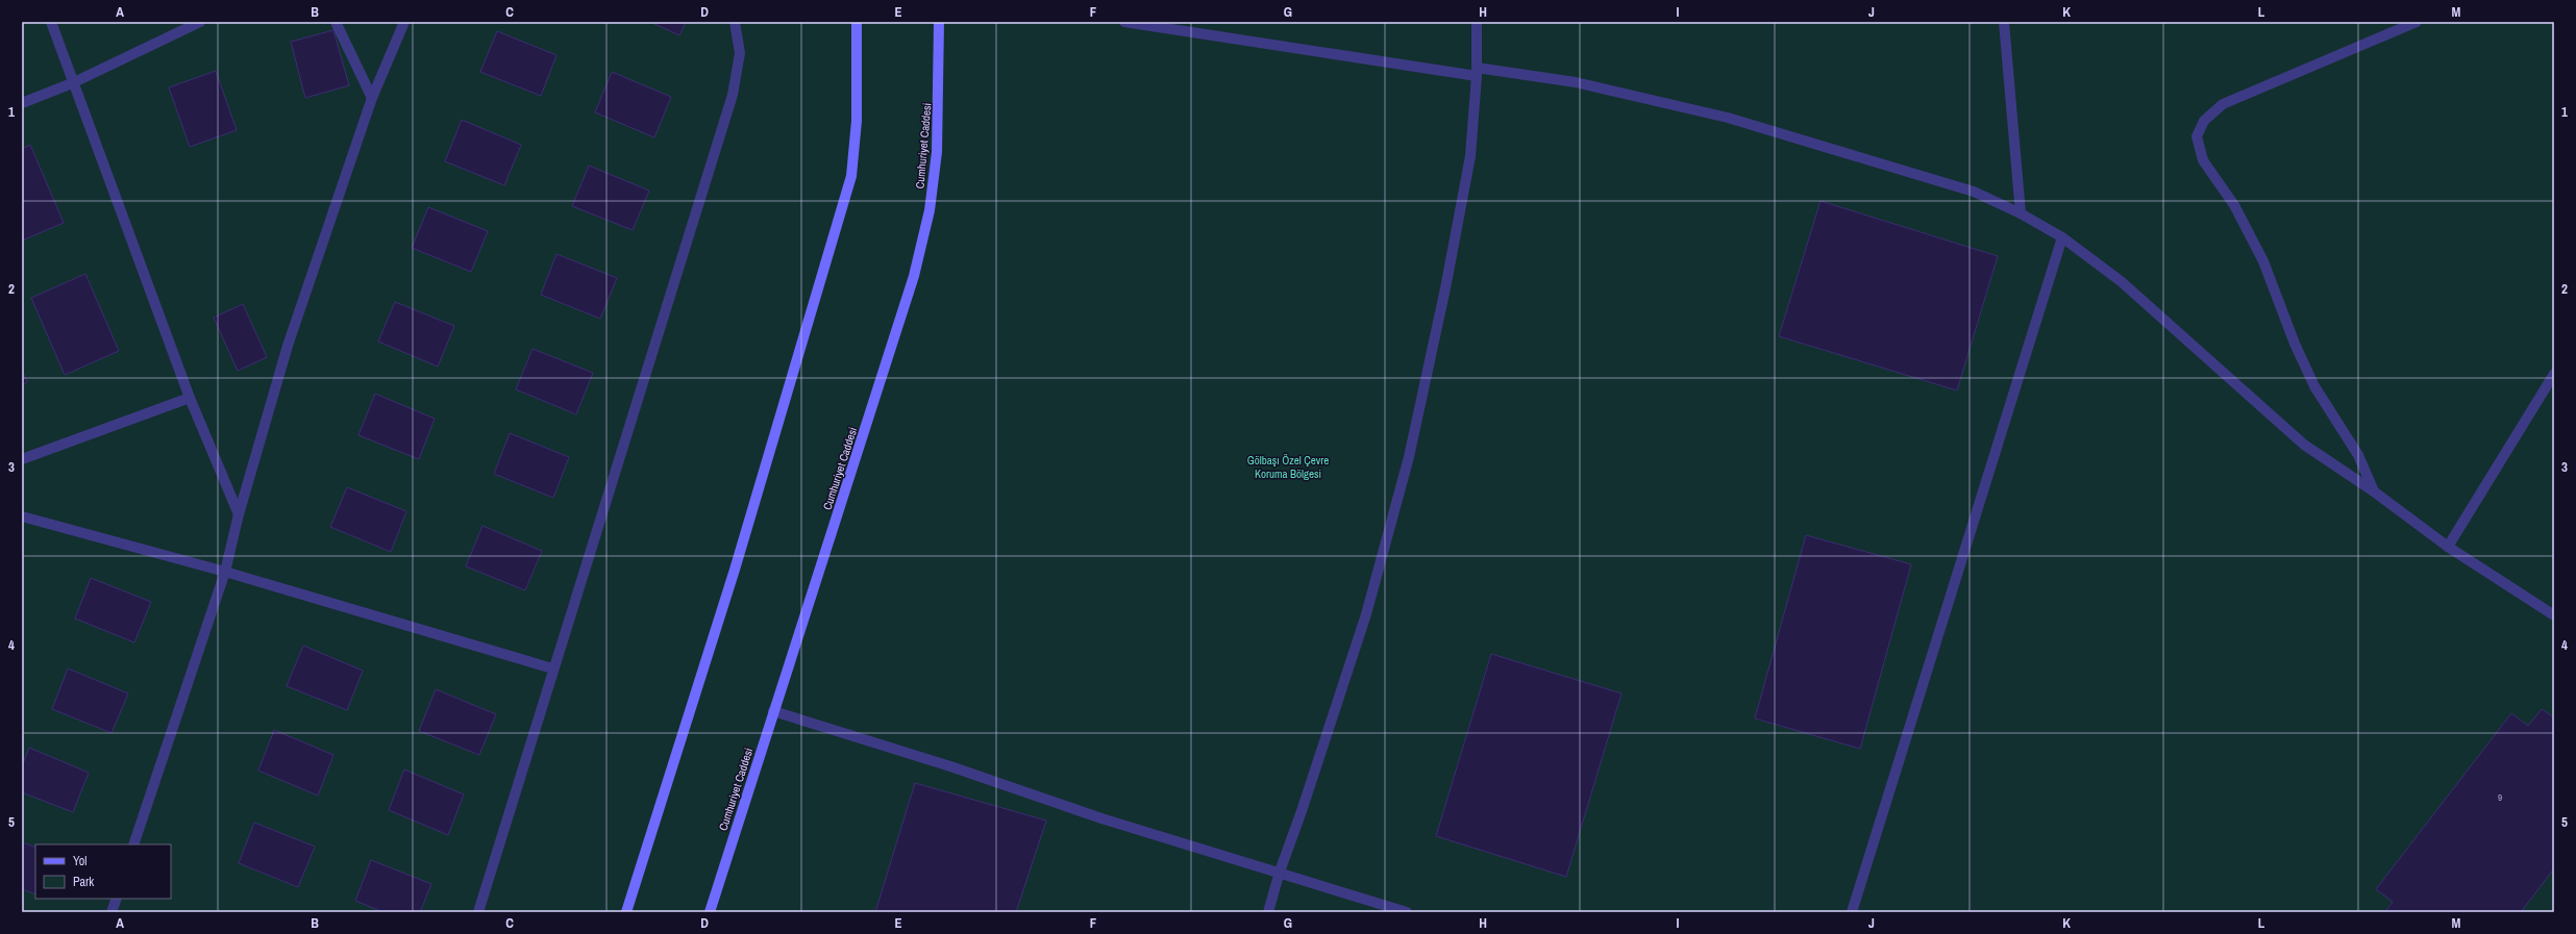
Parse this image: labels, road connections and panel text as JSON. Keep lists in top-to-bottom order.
{
  "streets": {
    "main road": ["Cumhuriyet Caddesi"]
  },
  "parks": ["Gölbaşı Özel Çevre Koruma Bölgesi"],
  "house_numbers": ["9"],
  "legend": ["Yol", "Park"],
  "grid": {
    "columns": [
      "A",
      "B",
      "C",
      "D",
      "E",
      "F",
      "G",
      "H",
      "I",
      "J",
      "K",
      "L",
      "M"
    ],
    "rows": [
      "1",
      "2",
      "3",
      "4",
      "5"
    ]
  }
}
